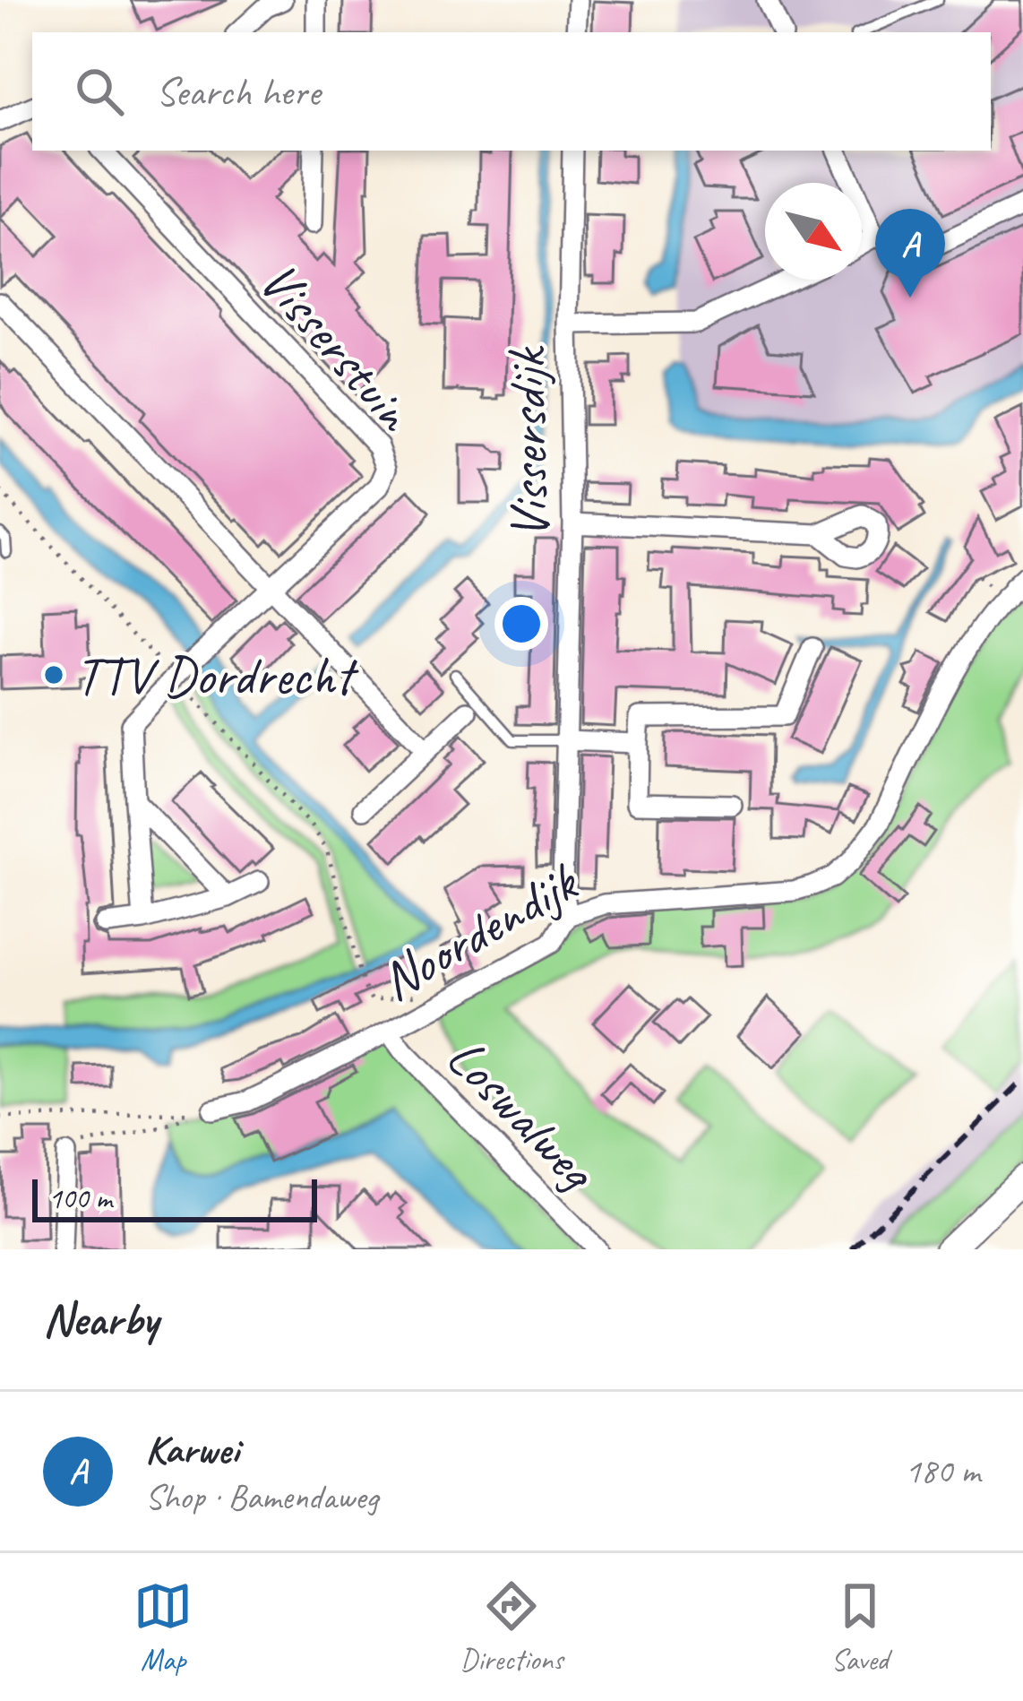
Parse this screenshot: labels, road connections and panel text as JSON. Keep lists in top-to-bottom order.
{
  "streets": {
    "street": [
      "Visserstuin",
      "Vissersdijk",
      "Noordendijk",
      "Loswalweg"
    ]
  },
  "crossings": [
    ["Vissersdijk", "Noordendijk"],
    ["Noordendijk", "Loswalweg"]
  ],
  "places": ["TTV Dordrecht"],
  "scale_bar": "100 m",
  "north": "bottom right",
  "page": {
    "search": "Search here",
    "pins": "A",
    "scale": "100 m",
    "heading": "Nearby",
    "list": [
      {
        "mark": "A",
        "name": "Karwei",
        "note": "Shop · Bamendaweg",
        "value": "180 m"
      }
    ],
    "nav": ["Map", "Directions", "Saved"]
  }
}
